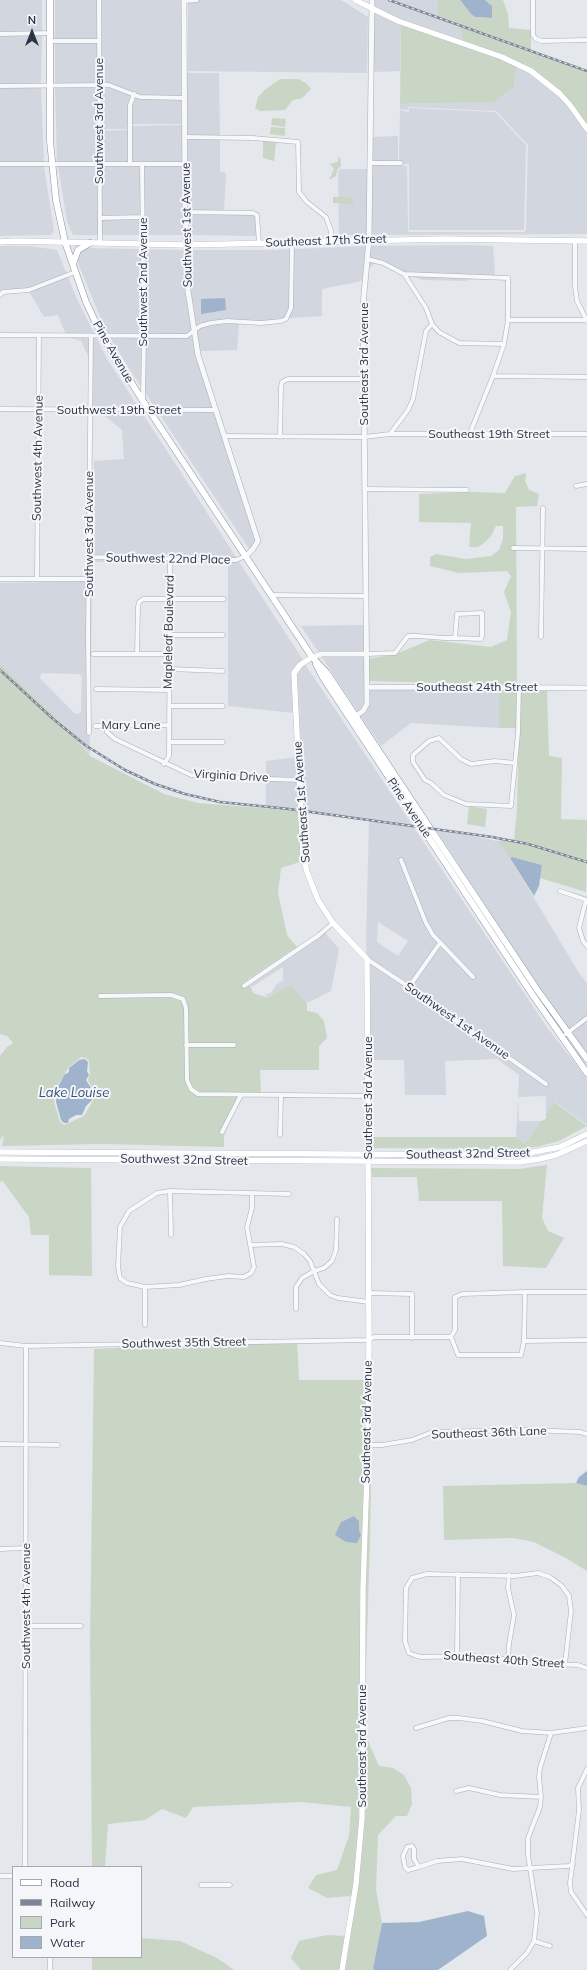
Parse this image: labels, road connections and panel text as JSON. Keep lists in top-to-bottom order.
{
  "streets": {
    "highway": ["Pine Avenue"],
    "main road": [
      "Southeast 17th Street",
      "Southeast 3rd Avenue",
      "Southeast 1st Avenue",
      "Southeast 32nd Street",
      "Southwest 32nd Street"
    ],
    "street": [
      "Southwest 3rd Avenue",
      "Southwest 1st Avenue",
      "Southwest 2nd Avenue",
      "Southwest 19th Street",
      "Southeast 19th Street",
      "Southwest 4th Avenue",
      "Southwest 22nd Place",
      "Mapleleaf Boulevard",
      "Southeast 24th Street",
      "Mary Lane",
      "Virginia Drive",
      "Southwest 35th Street",
      "Southeast 36th Lane",
      "Southeast 40th Street"
    ]
  },
  "crossings": [
    ["Southwest 3rd Avenue", "Southeast 17th Street"],
    ["Southwest 3rd Avenue", "Southwest 19th Street"],
    ["Southwest 3rd Avenue", "Southwest 22nd Place"],
    ["Southwest 1st Avenue", "Southeast 17th Street"],
    ["Southwest 1st Avenue", "Pine Avenue"],
    ["Southwest 1st Avenue", "Southeast 3rd Avenue"],
    ["Southwest 1st Avenue", "Southwest 19th Street"],
    ["Southwest 1st Avenue", "Southwest 22nd Place"],
    ["Southwest 1st Avenue", "Southeast 1st Avenue"],
    ["Southeast 17th Street", "Southwest 2nd Avenue"],
    ["Southeast 17th Street", "Pine Avenue"],
    ["Southeast 17th Street", "Southeast 3rd Avenue"],
    ["Southwest 2nd Avenue", "Pine Avenue"],
    ["Pine Avenue", "Southeast 3rd Avenue"],
    ["Pine Avenue", "Southwest 19th Street"],
    ["Pine Avenue", "Southwest 22nd Place"],
    ["Pine Avenue", "Southeast 1st Avenue"],
    ["Southeast 3rd Avenue", "Southeast 19th Street"],
    ["Southeast 3rd Avenue", "Southeast 24th Street"],
    ["Southeast 3rd Avenue", "Southeast 1st Avenue"],
    ["Southeast 3rd Avenue", "Southeast 32nd Street"],
    ["Southeast 3rd Avenue", "Southwest 32nd Street"],
    ["Southeast 3rd Avenue", "Southwest 35th Street"],
    ["Southeast 3rd Avenue", "Southeast 36th Lane"],
    ["Southwest 19th Street", "Southwest 4th Avenue"],
    ["Southwest 4th Avenue", "Southwest 35th Street"],
    ["Southwest 22nd Place", "Mapleleaf Boulevard"],
    ["Mapleleaf Boulevard", "Mary Lane"],
    ["Mapleleaf Boulevard", "Virginia Drive"],
    ["Mary Lane", "Virginia Drive"],
    ["Virginia Drive", "Southeast 1st Avenue"],
    ["Southeast 32nd Street", "Southwest 32nd Street"]
  ],
  "water": ["Lake Louise"],
  "legend": [
    "Road",
    "Railway",
    "Park",
    "Water"
  ],
  "north": "top"
}
